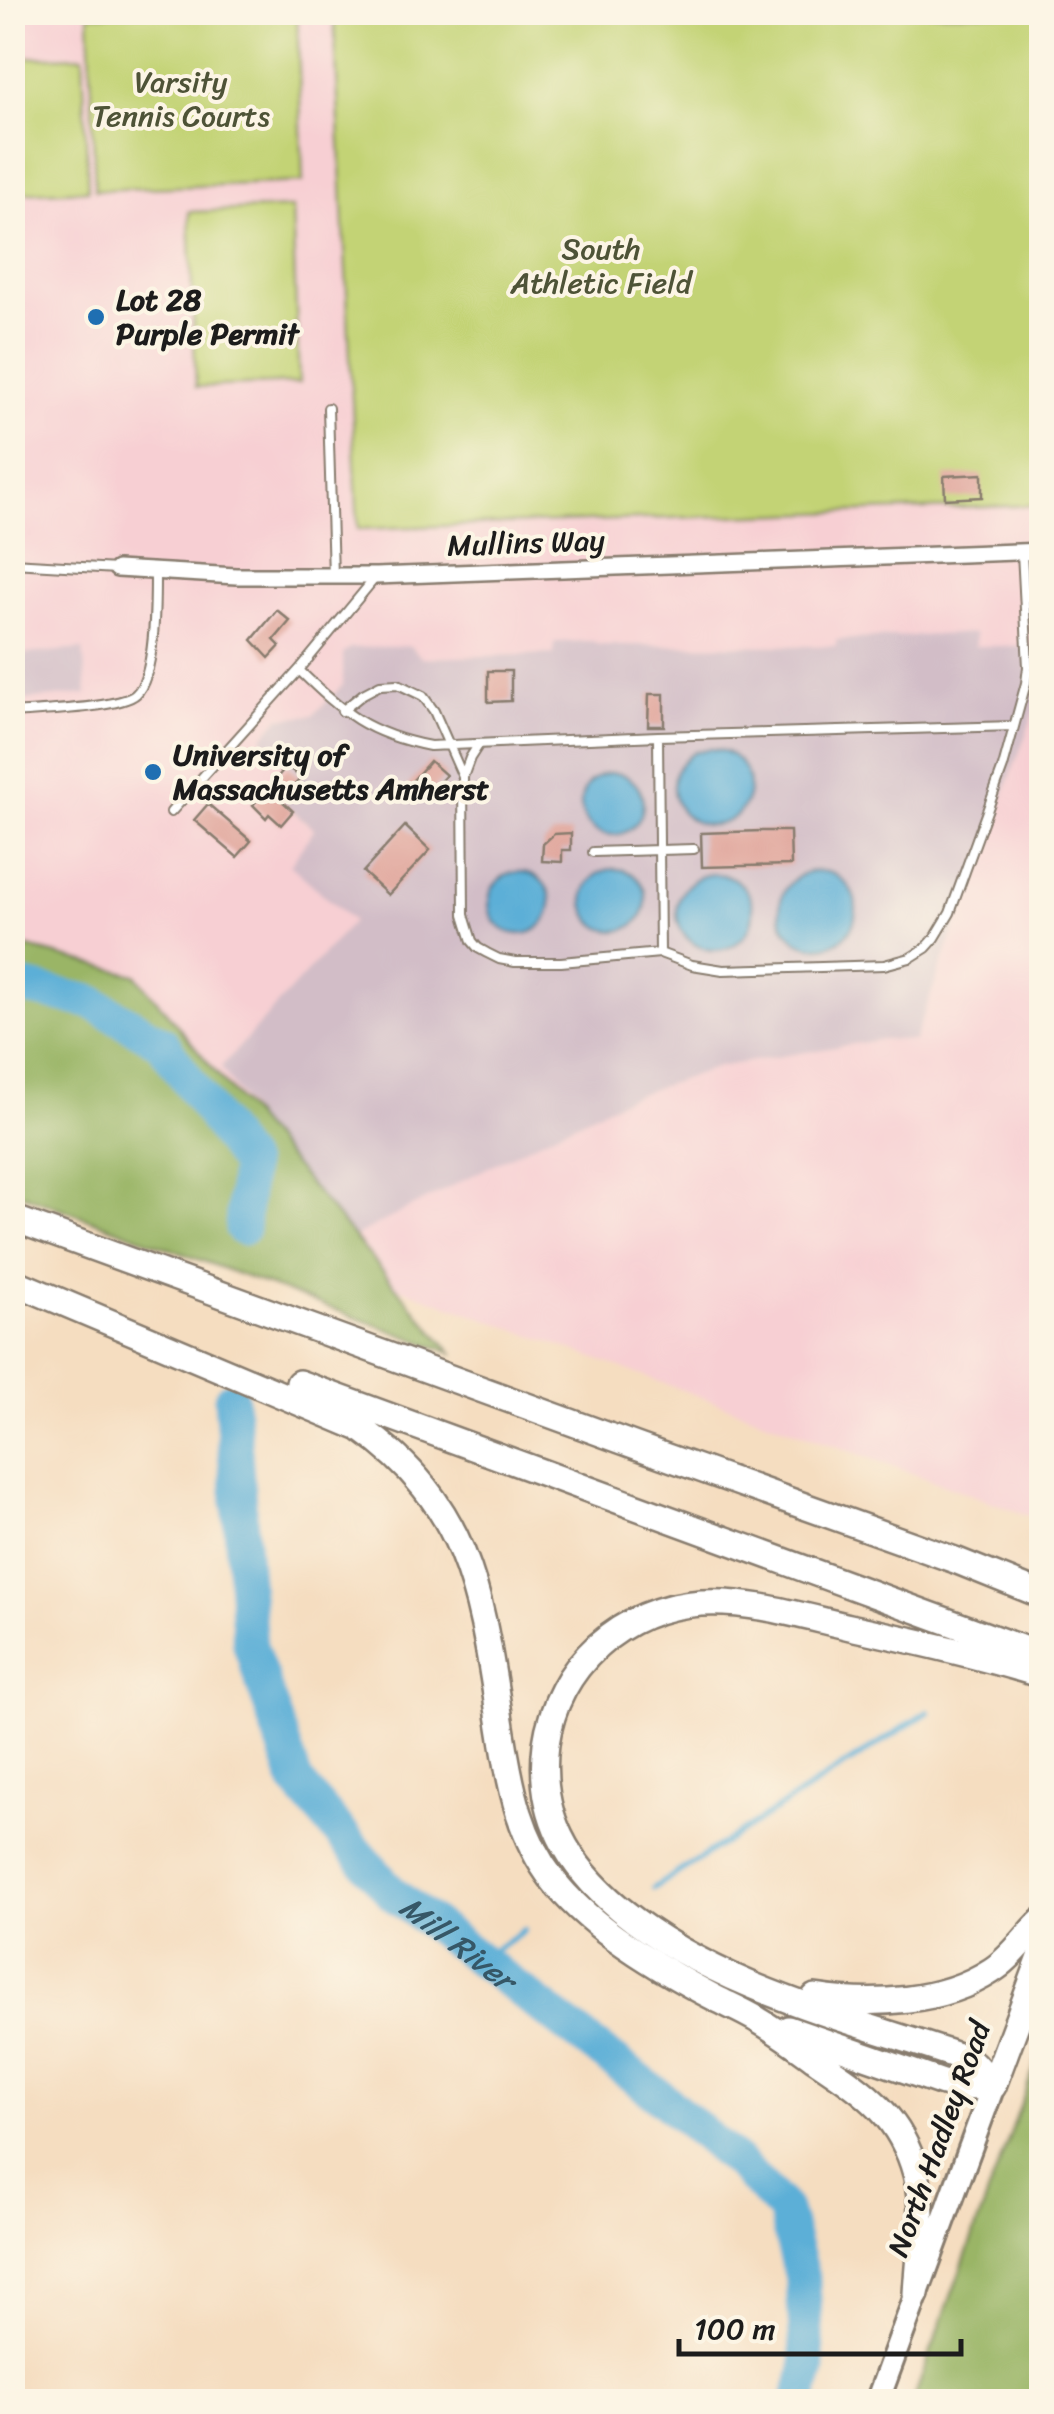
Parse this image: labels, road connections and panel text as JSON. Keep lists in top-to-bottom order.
{
  "streets": {
    "main road": ["North Hadley Road"],
    "street": ["Mullins Way"]
  },
  "water": ["Mill River"],
  "parks": ["Varsity Tennis Courts", "South Athletic Field"],
  "places": ["Lot 28 Purple Permit", "University of Massachusetts Amherst"],
  "scale_bar": "100 m"
}
